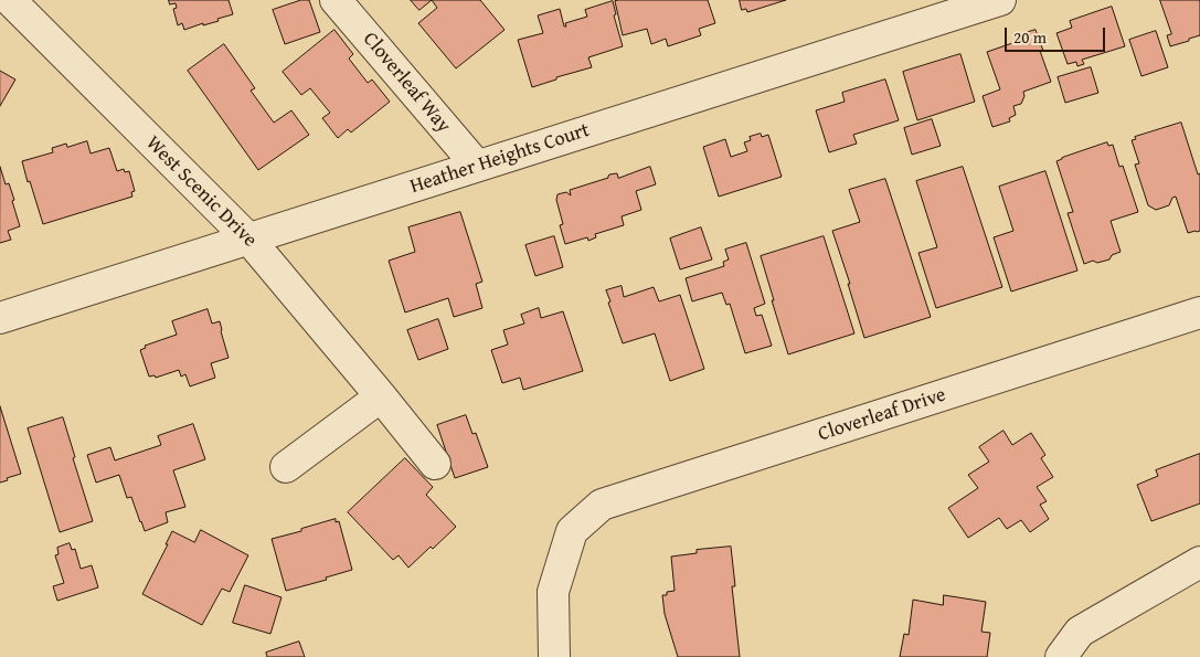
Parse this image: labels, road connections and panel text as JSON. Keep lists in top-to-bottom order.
{
  "streets": {
    "street": [
      "Cloverleaf Way",
      "Heather Heights Court",
      "West Scenic Drive",
      "Cloverleaf Drive"
    ]
  },
  "crossings": [
    ["Cloverleaf Way", "Heather Heights Court"],
    ["Heather Heights Court", "West Scenic Drive"]
  ],
  "scale_bar": "20 m"
}
